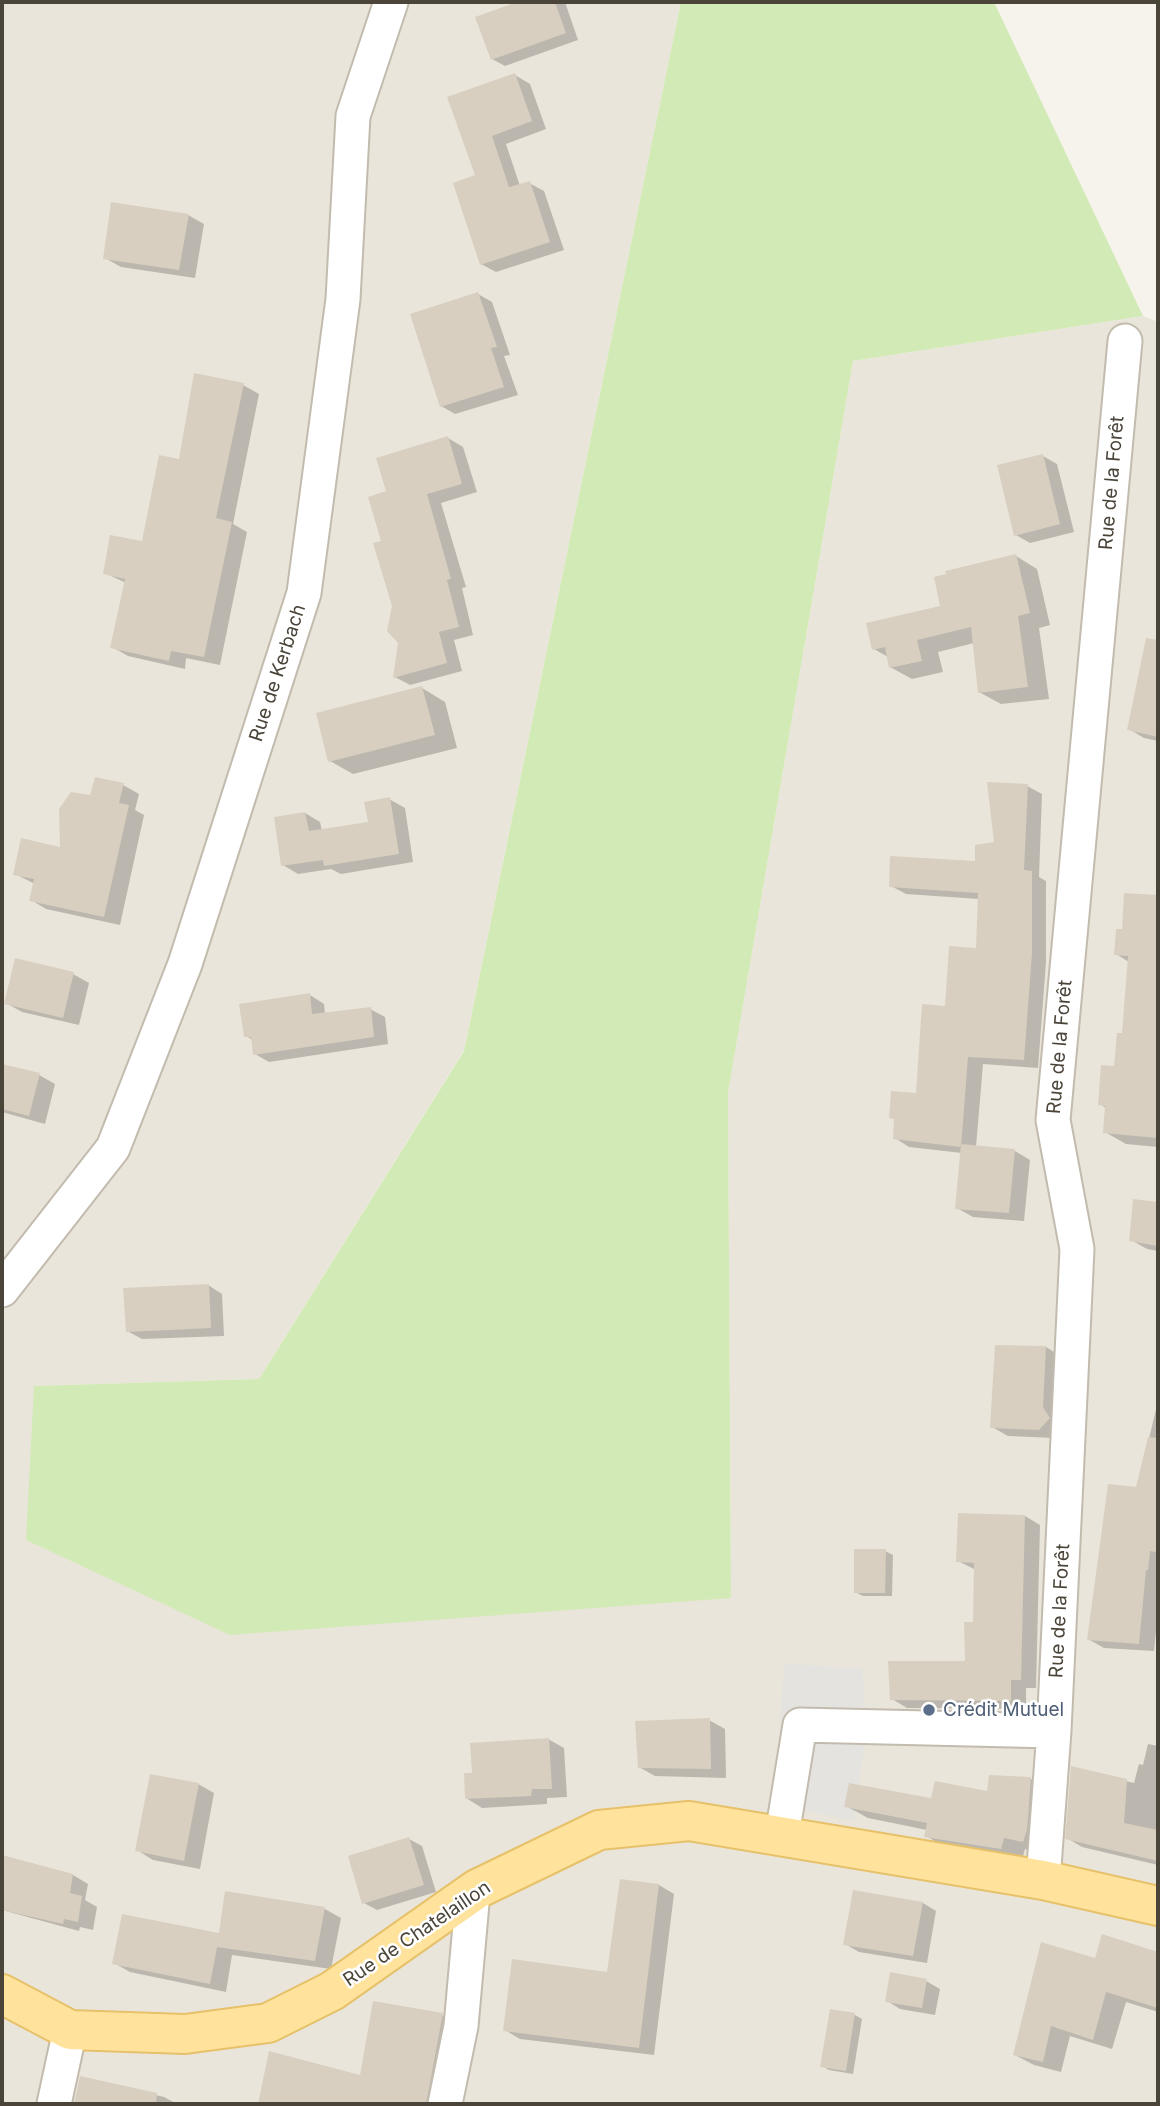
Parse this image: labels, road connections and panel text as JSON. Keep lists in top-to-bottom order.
{
  "streets": {
    "main road": ["Rue de Chatelaillon"],
    "street": ["Rue de la Forêt", "Rue de Kerbach"]
  },
  "crossings": [
    ["Rue de la Forêt", "Rue de Chatelaillon"]
  ],
  "places": ["Crédit Mutuel"]
}
